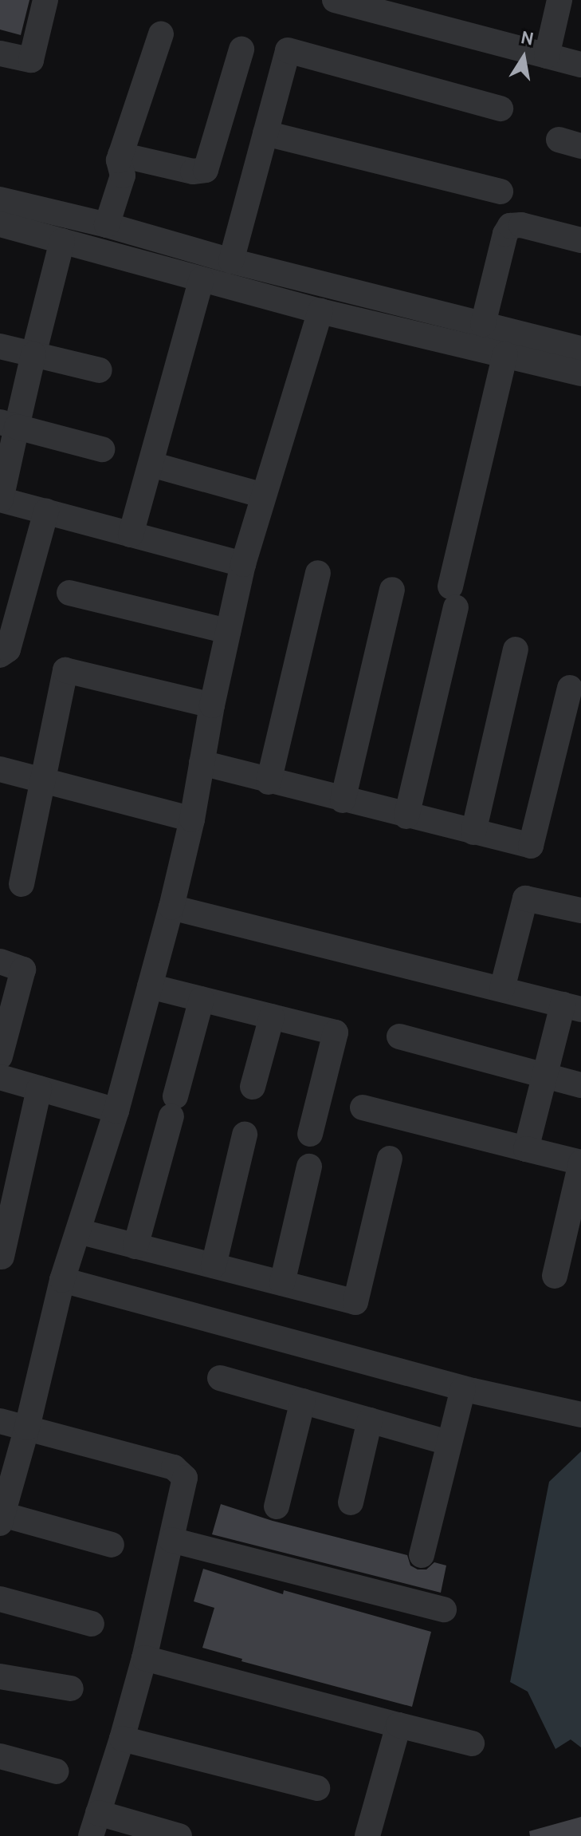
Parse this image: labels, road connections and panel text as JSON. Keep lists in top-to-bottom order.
{
  "north": "top"
}
